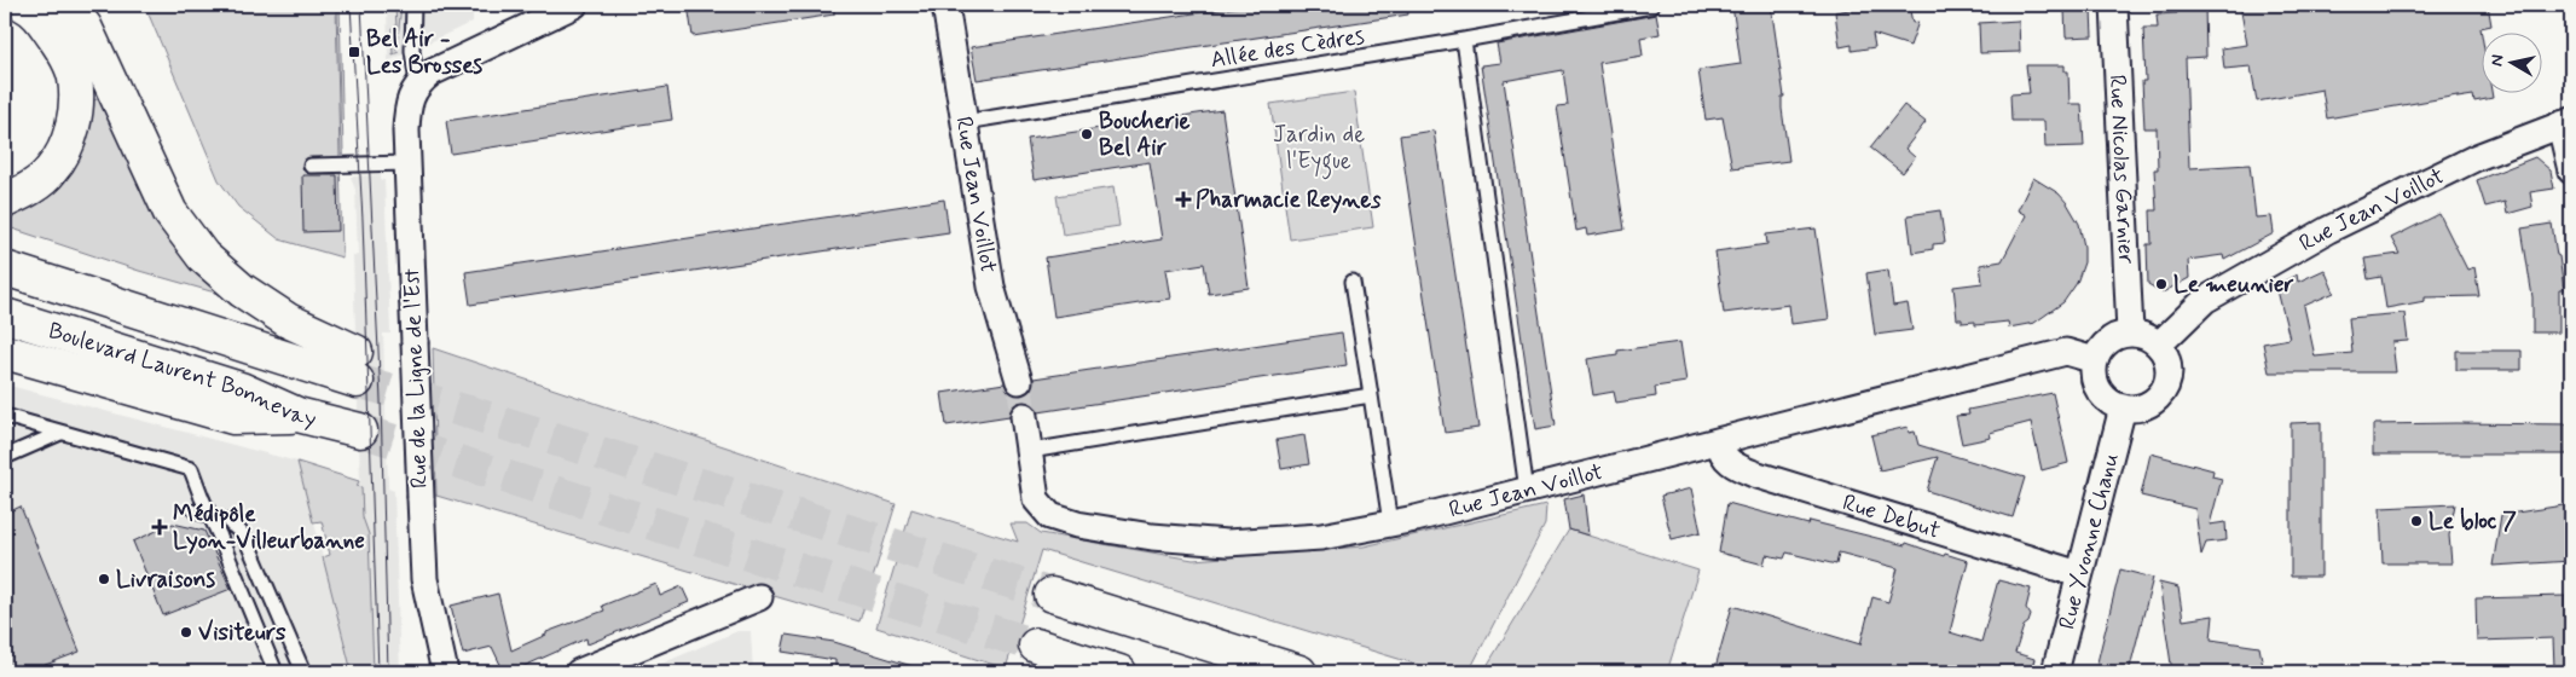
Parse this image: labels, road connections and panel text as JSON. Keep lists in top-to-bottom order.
{
  "streets": {
    "highway": ["Boulevard Laurent Bonnevay"],
    "street": [
      "Rue Nicolas Garnier",
      "Rue Jean Voillot",
      "Rue de la Ligne de l'Est",
      "Rue Debut",
      "Rue Yvonne Chanu"
    ],
    "lane": ["Allée des Cèdres"]
  },
  "crossings": [
    ["Allée des Cèdres", "Rue Jean Voillot"],
    ["Rue Nicolas Garnier", "Rue Jean Voillot"],
    ["Rue Nicolas Garnier", "Rue Yvonne Chanu"],
    ["Rue Jean Voillot", "Rue Debut"],
    ["Rue Jean Voillot", "Rue Yvonne Chanu"],
    ["Rue Debut", "Rue Yvonne Chanu"]
  ],
  "parks": ["Jardin de l'Eygue"],
  "places": {
    "transit": ["Bel Air - Les Brosses"],
    "other": [
      "Boucherie Bel Air",
      "Le meunier",
      "Le bloc 7",
      "Livraisons",
      "Visiteurs"
    ],
    "health": ["Pharmacie Reynes", "Médipôle Lyon-Villeurbanne"]
  },
  "north": "left"
}
